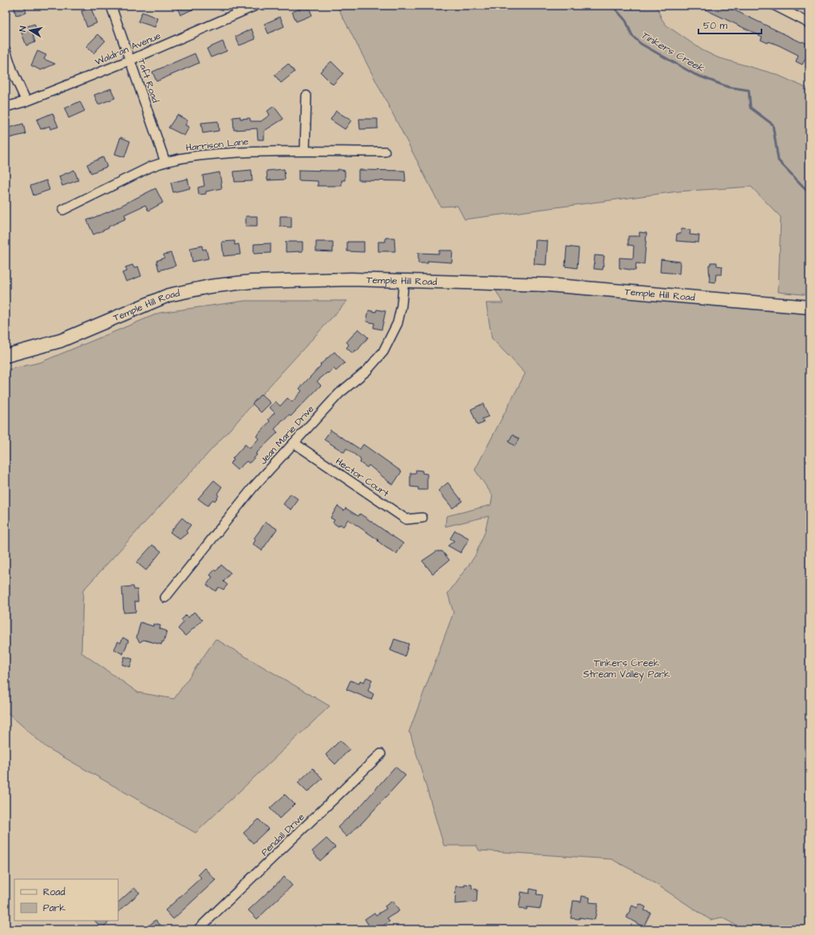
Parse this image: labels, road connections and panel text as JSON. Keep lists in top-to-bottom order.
{
  "streets": {
    "main road": ["Temple Hill Road"],
    "street": [
      "Waldran Avenue",
      "Taft Road",
      "Harrison Lane",
      "Jean Marie Drive",
      "Hector Court",
      "Pendall Drive"
    ]
  },
  "crossings": [
    ["Waldran Avenue", "Taft Road"],
    ["Taft Road", "Harrison Lane"],
    ["Temple Hill Road", "Jean Marie Drive"],
    ["Jean Marie Drive", "Hector Court"]
  ],
  "water": ["Tinkers Creek"],
  "parks": ["Tinkers Creek Stream Valley Park"],
  "legend": ["Road", "Park"],
  "scale_bar": "50 m",
  "north": "left"
}
